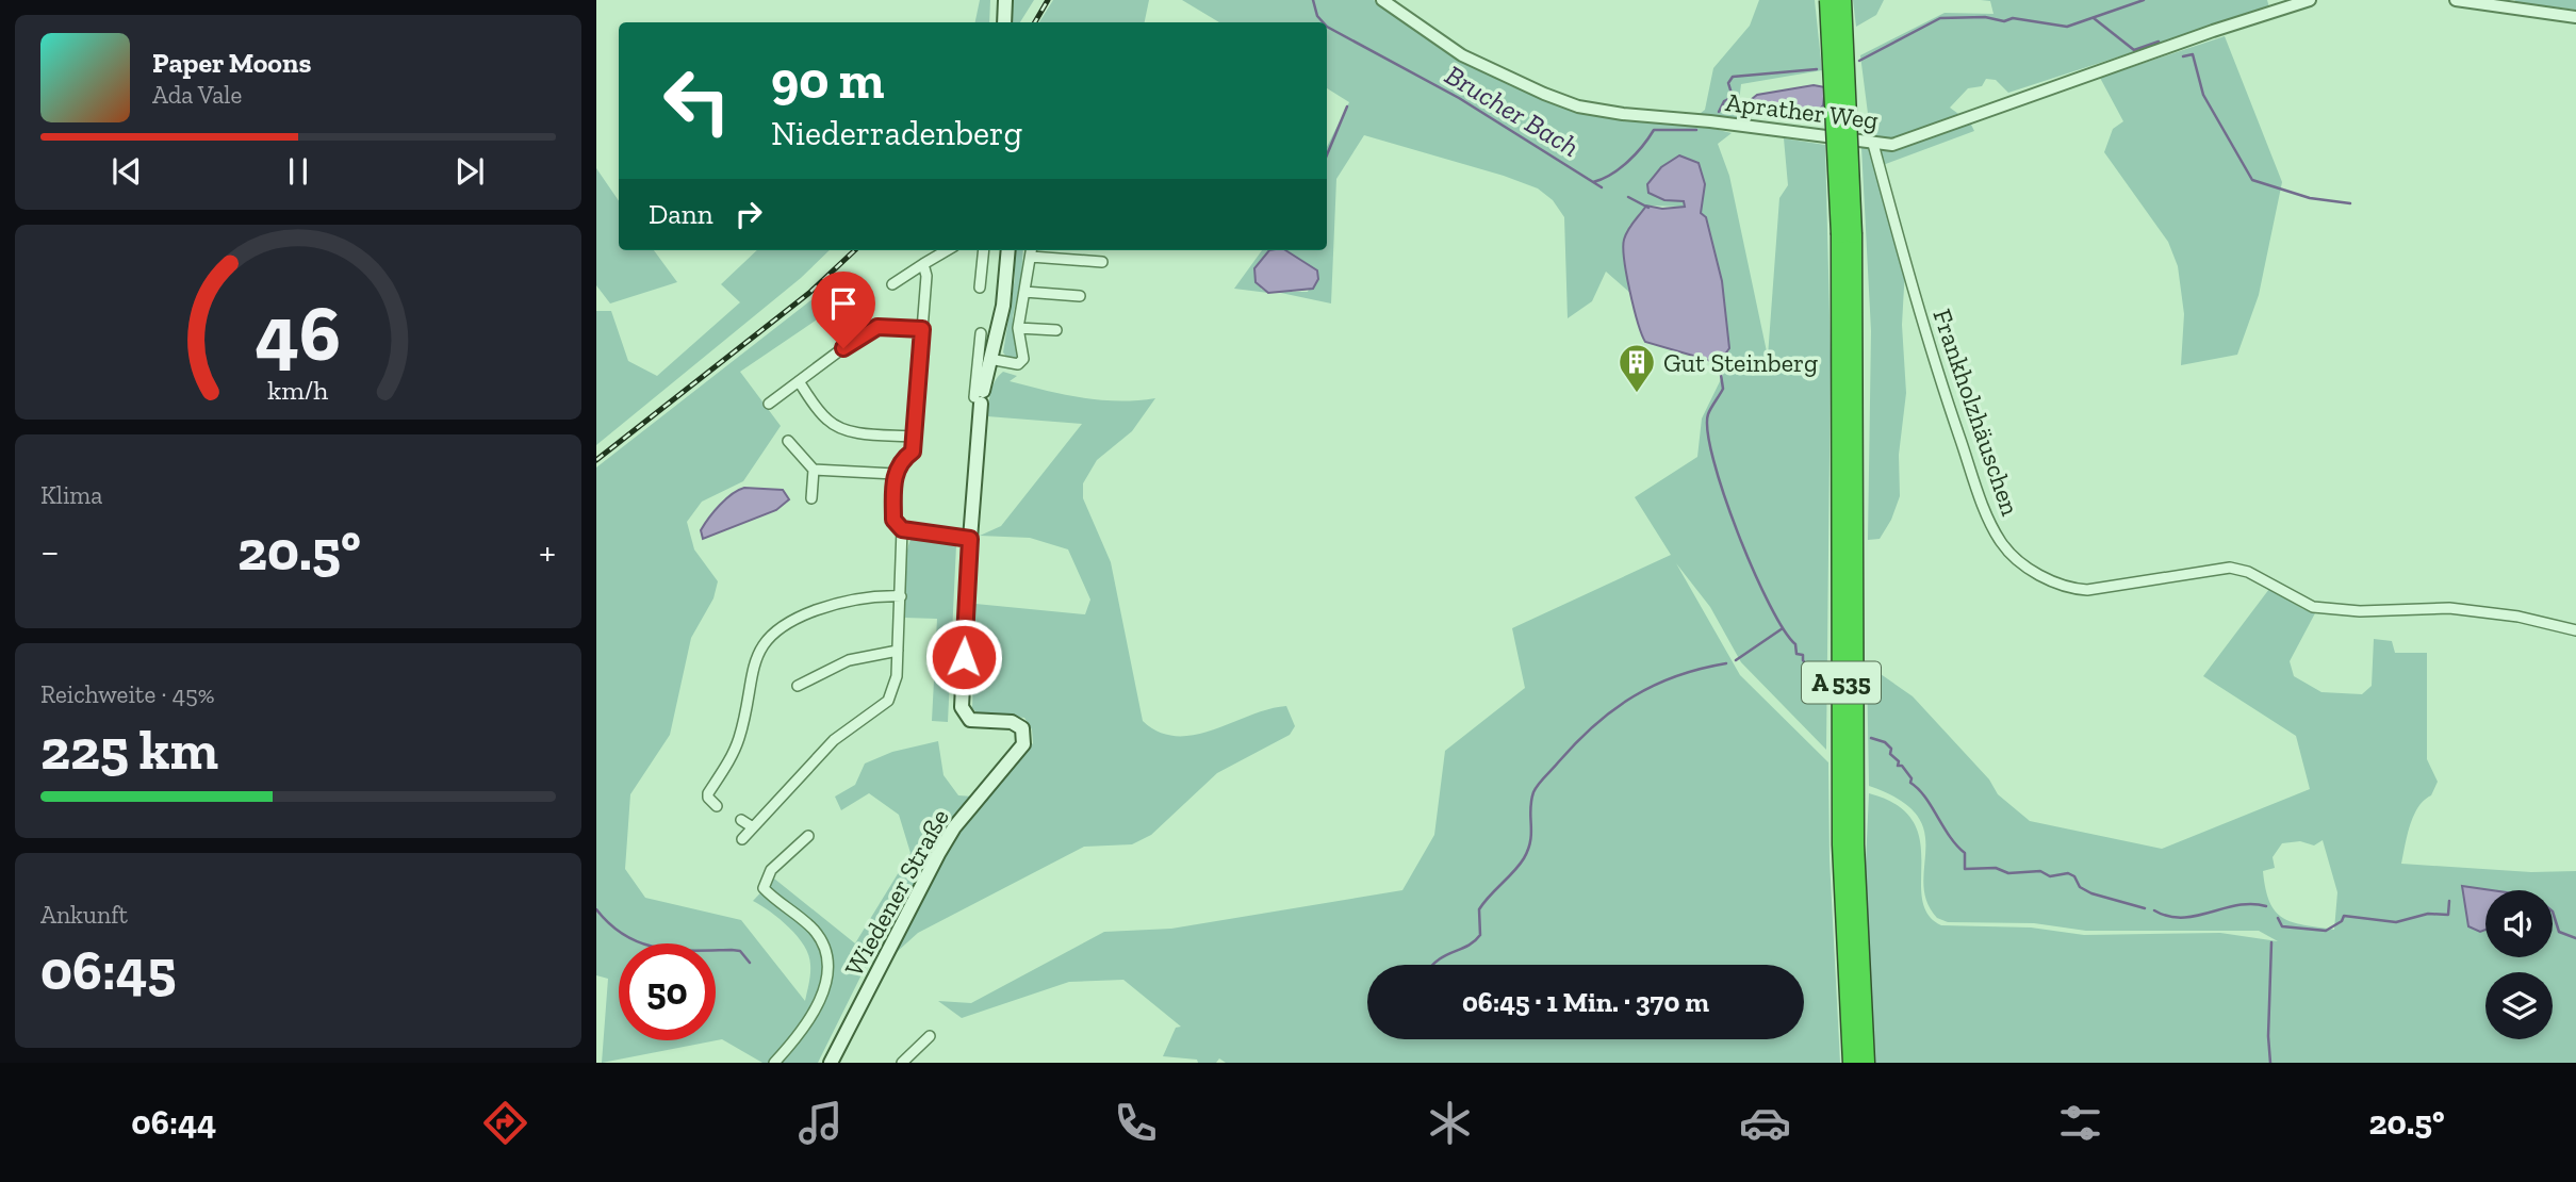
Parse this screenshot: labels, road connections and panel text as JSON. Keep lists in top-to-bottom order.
{
  "streets": {
    "highway": ["A 535"],
    "main road": ["Wiedener Straße"],
    "street": ["Aprather Weg", "Frankholzhäuschen"]
  },
  "crossings": [
    ["Aprather Weg", "Frankholzhäuschen"]
  ],
  "water": ["Brucher Bach"],
  "places": {
    "building": ["Gut Steinberg"]
  },
  "page": {
    "turn": ["90 m", "Niederradenberg"],
    "song": ["Paper Moons", "Ada Vale"],
    "then": "Dann",
    "tile": [
      "Klima",
      ["Reichweite · 45%", "225 km"],
      ["Ankunft", "06:45"]
    ],
    "heat": ["−", "20.5°", "+"],
    "limit": "50",
    "trip": "06:45 · 1 Min. · 370 m",
    "tabs": ["06:44", "20.5°"],
    "gauge": ["46", "km/h"]
  }
}
